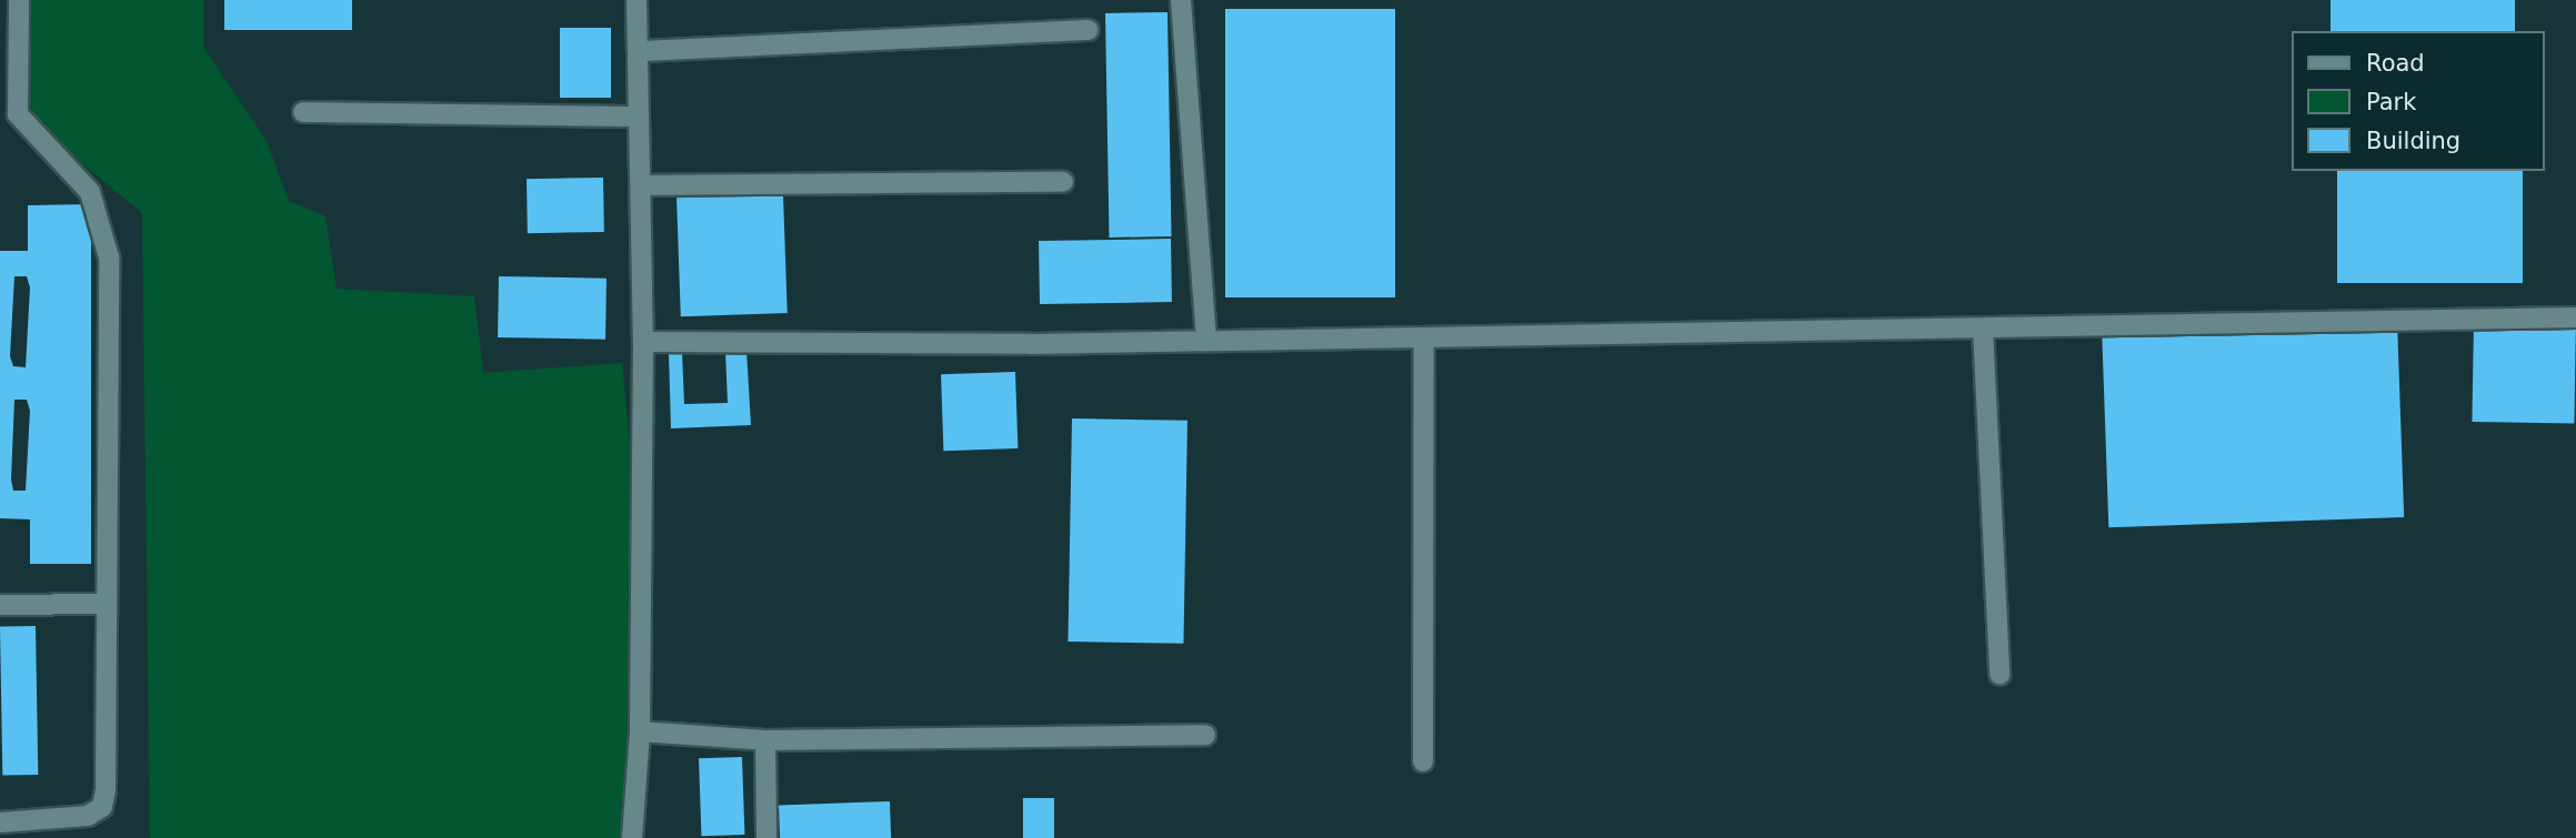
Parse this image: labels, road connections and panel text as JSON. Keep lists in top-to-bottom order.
{
  "legend": ["Road", "Park", "Building"]
}
